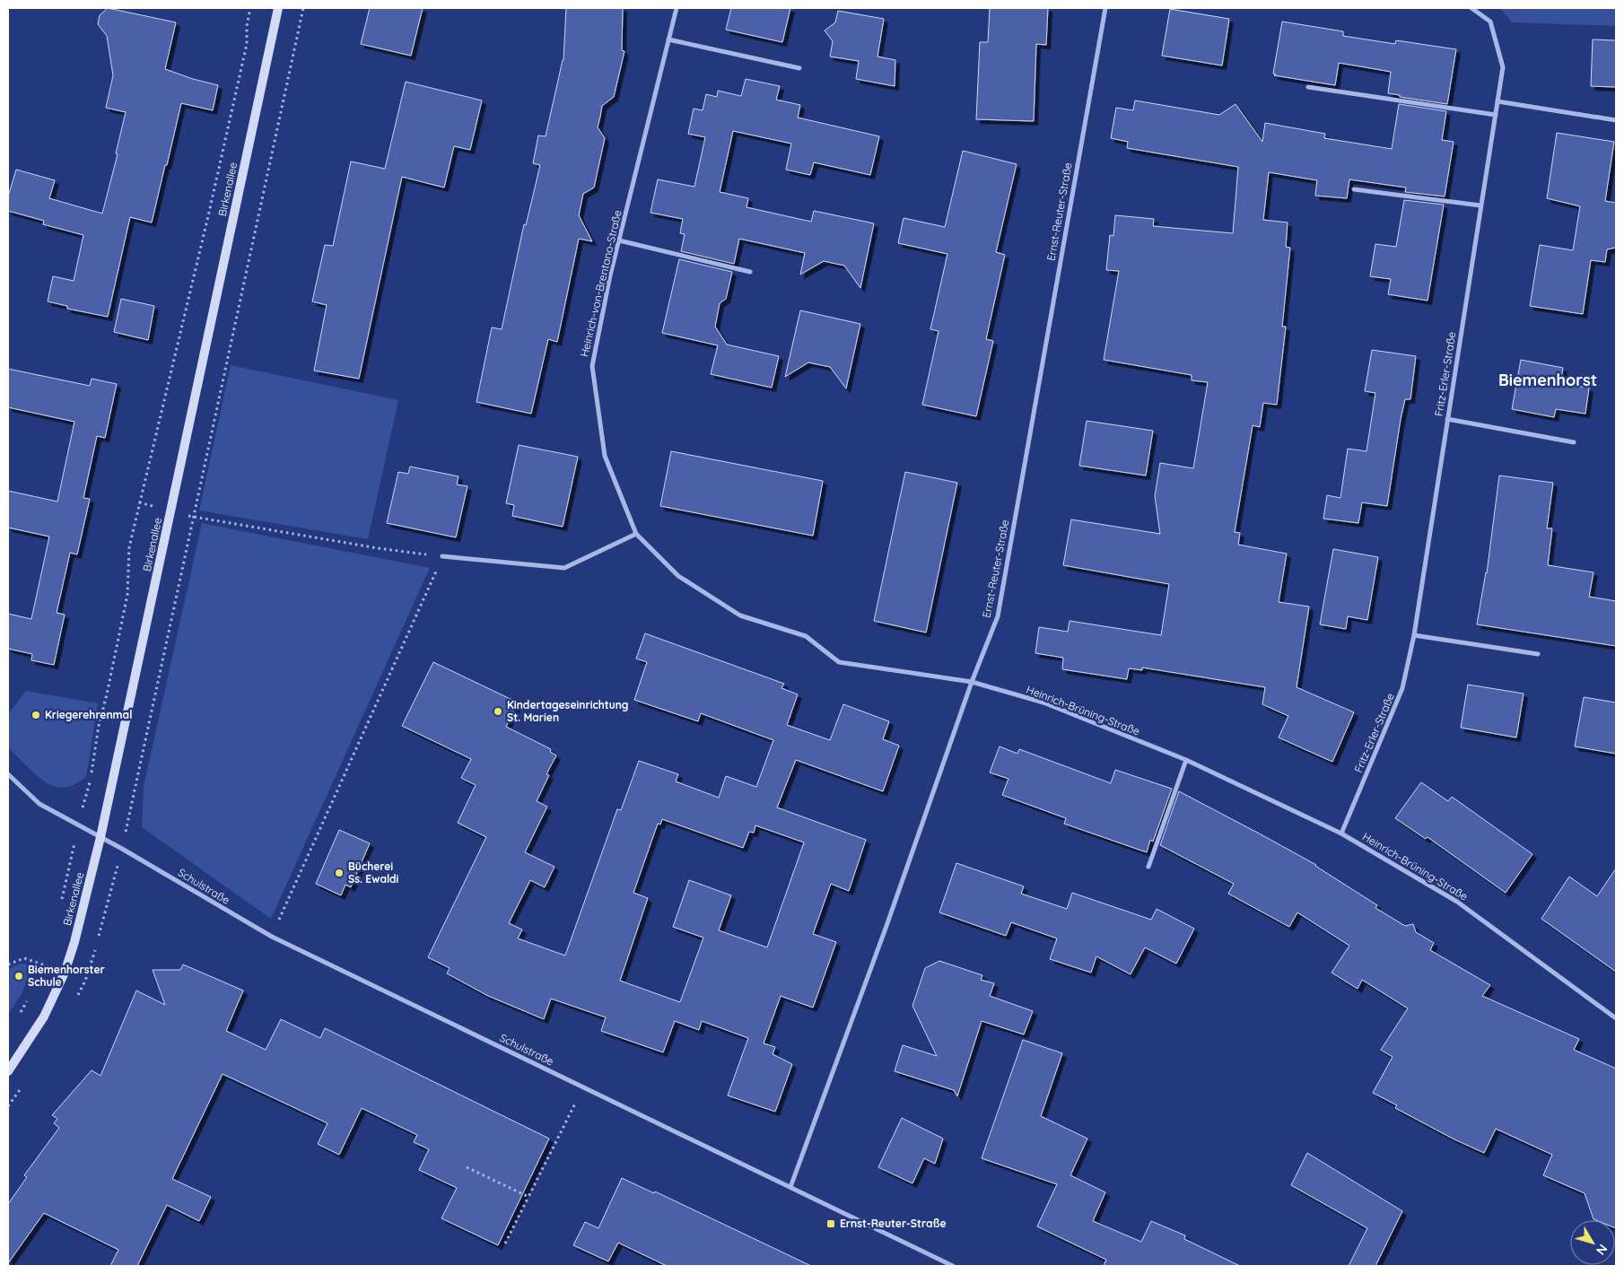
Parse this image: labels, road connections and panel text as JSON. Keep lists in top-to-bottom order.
{
  "streets": {
    "street": [
      "Birkenallee",
      "Ernst-Reuter-Straße",
      "Heinrich-von-Brentano-Straße",
      "Fritz-Erler-Straße",
      "Heinrich-Brüning-Straße",
      "Schulstraße"
    ]
  },
  "crossings": [
    ["Birkenallee", "Schulstraße"],
    ["Ernst-Reuter-Straße", "Heinrich-von-Brentano-Straße"],
    ["Ernst-Reuter-Straße", "Heinrich-Brüning-Straße"],
    ["Ernst-Reuter-Straße", "Schulstraße"],
    ["Heinrich-von-Brentano-Straße", "Heinrich-Brüning-Straße"],
    ["Fritz-Erler-Straße", "Heinrich-Brüning-Straße"]
  ],
  "districts": ["Biemenhorst"],
  "places": {
    "other": [
      "Kindertageseinrichtung St. Marien",
      "Kriegerehrenmal",
      "Bücherei Ss. Ewaldi",
      "Biemenhorster Schule"
    ],
    "transit": ["Ernst-Reuter-Straße"]
  },
  "north": "bottom right"
}
